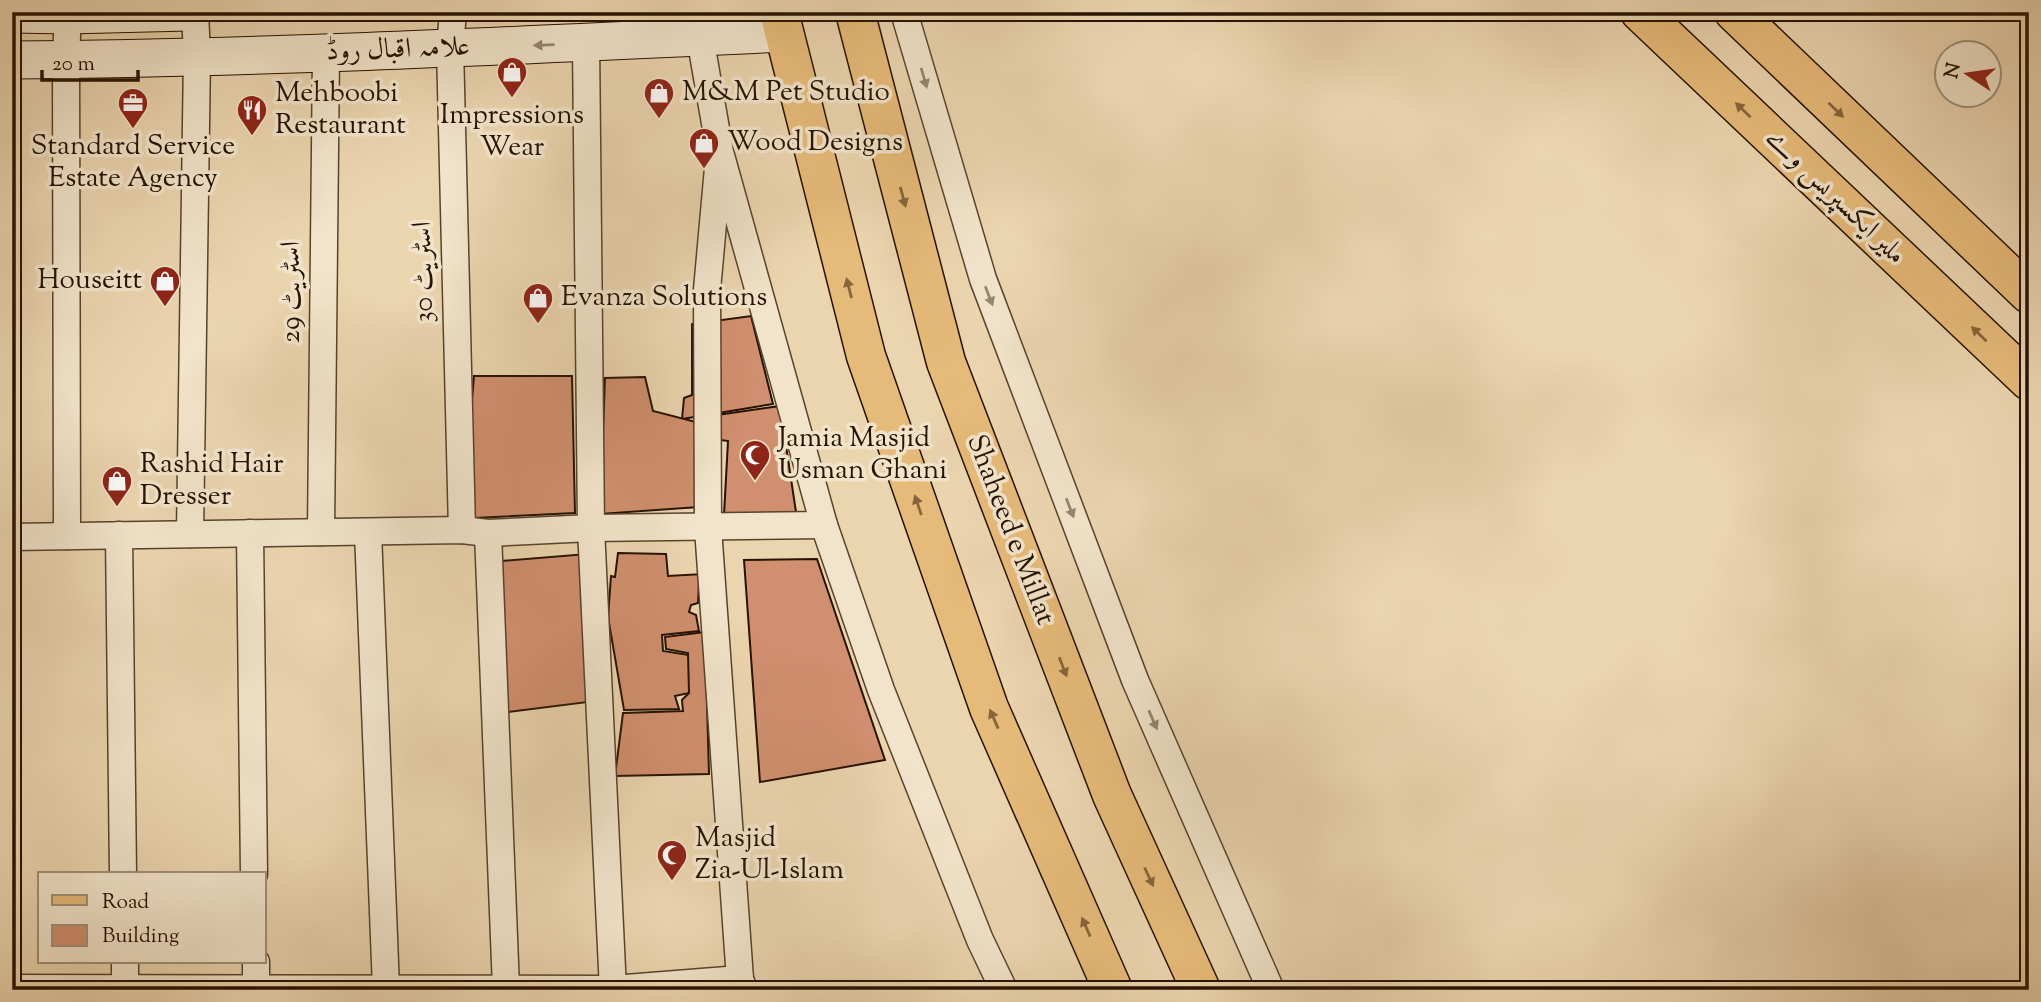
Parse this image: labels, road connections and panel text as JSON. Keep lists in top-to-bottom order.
{
  "streets": {
    "main road": ["ملیر ایکسپریس وے", "Shaheed e Millat"],
    "street": ["علامہ اقبال روڈ", "اسٹریٹ 30", "اسٹریٹ 29"]
  },
  "crossings": [
    ["علامہ اقبال روڈ", "اسٹریٹ 30"],
    ["علامہ اقبال روڈ", "اسٹریٹ 29"]
  ],
  "places": {
    "shop": [
      "Impressions Wear",
      "M&M Pet Studio",
      "Wood Designs",
      "Houseitt",
      "Evanza Solutions",
      "Rashid Hair Dresser"
    ],
    "office": ["Standard Service Estate Agency"],
    "restaurant": ["Mehboobi Restaurant"],
    "mosque": ["Jamia Masjid Usman Ghani", "Masjid Zia-Ul-Islam"]
  },
  "legend": ["Road", "Building"],
  "scale_bar": "20 m",
  "north": "left"
}
